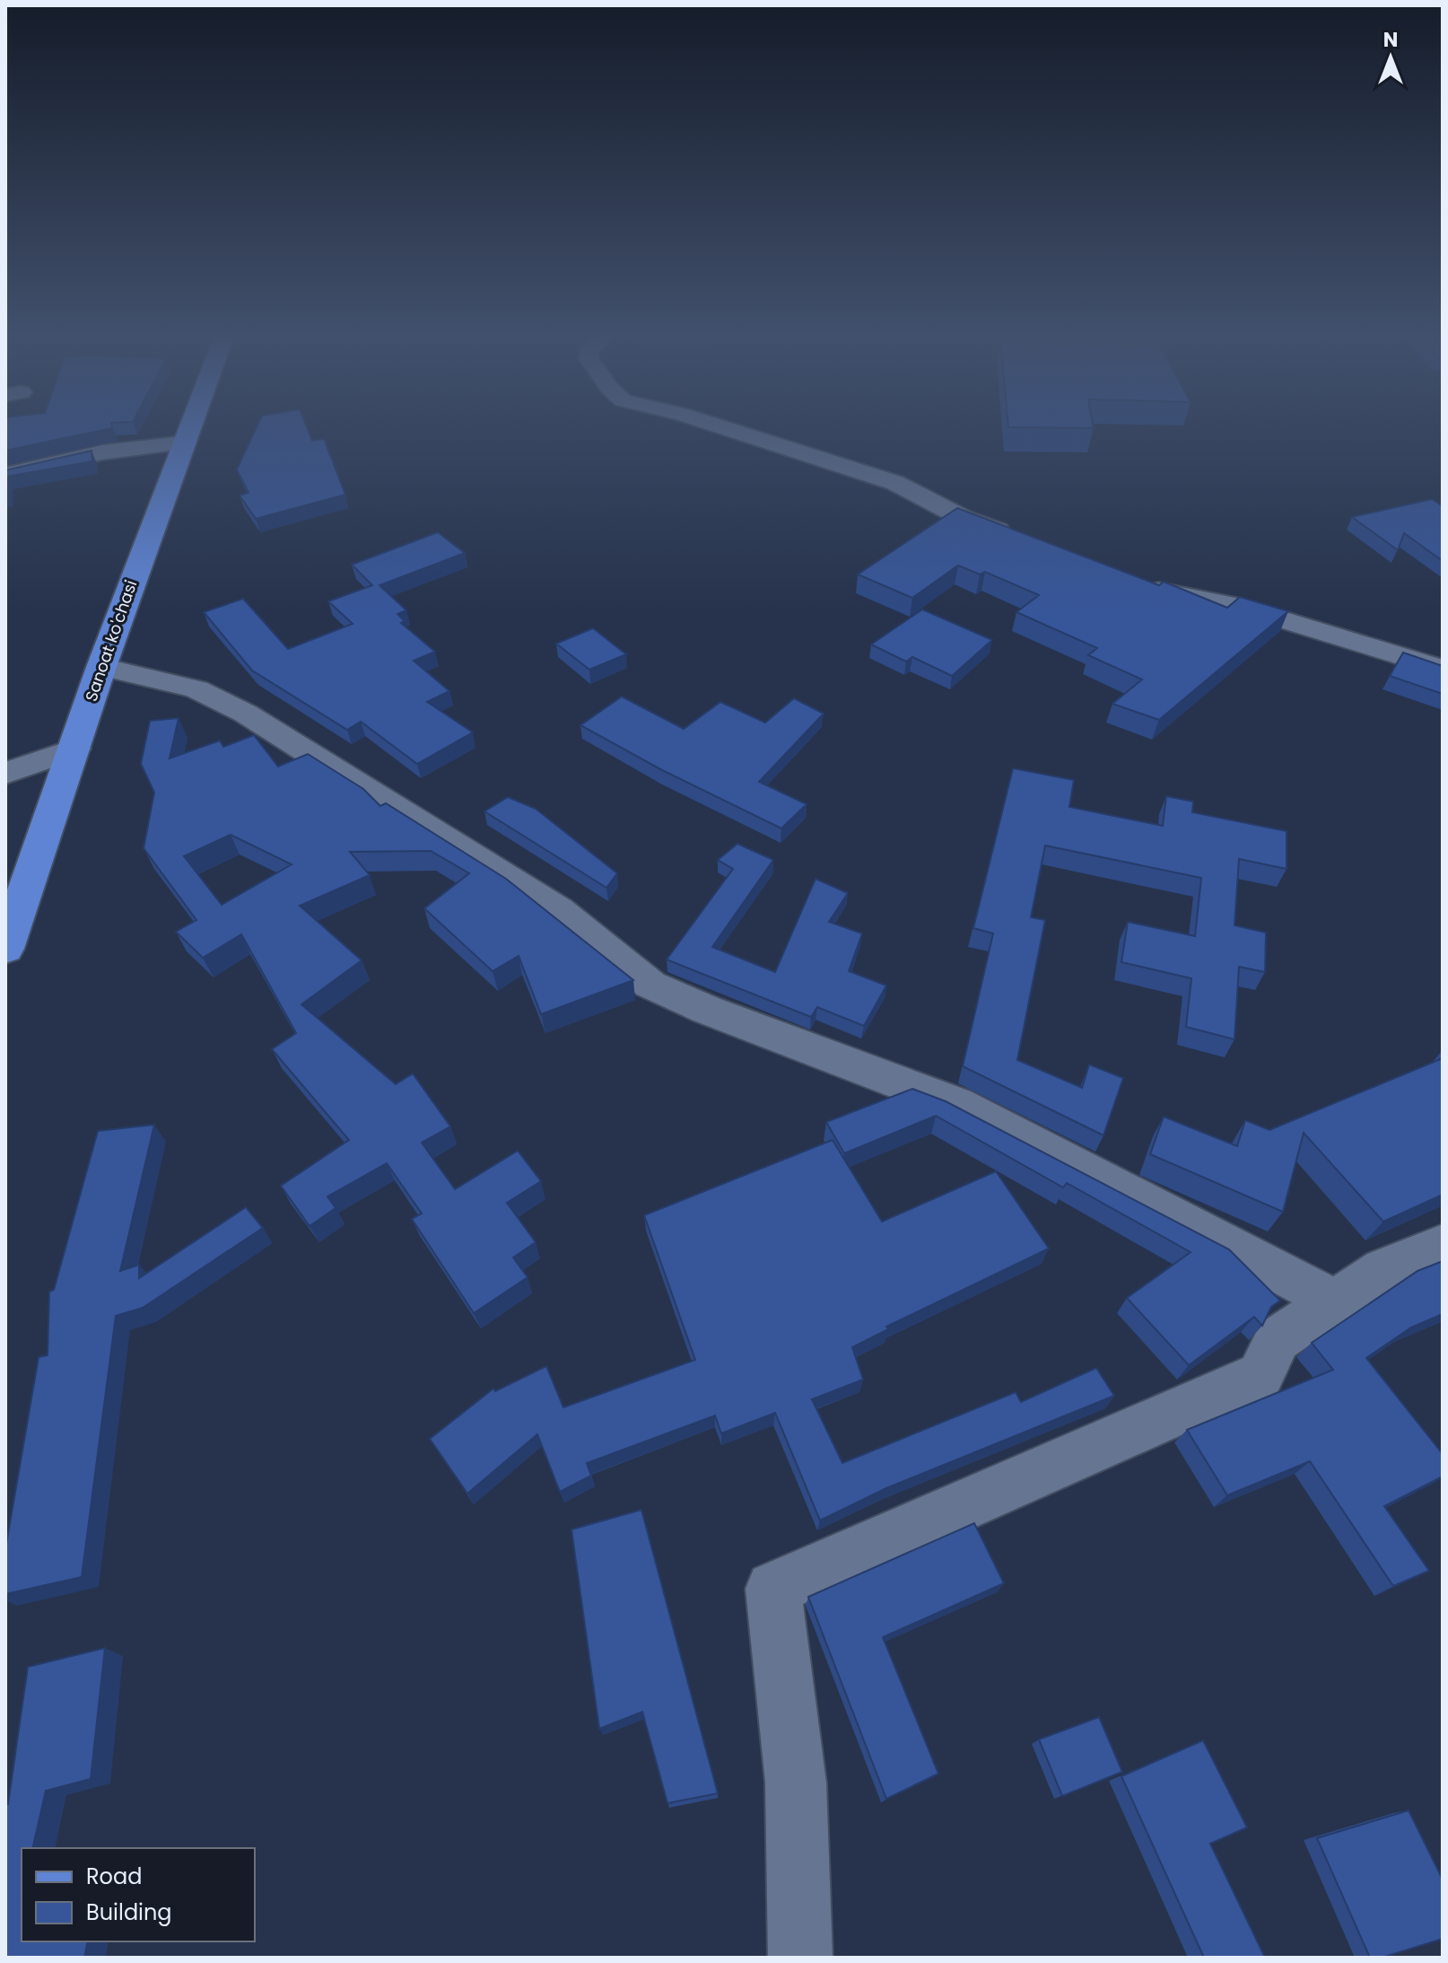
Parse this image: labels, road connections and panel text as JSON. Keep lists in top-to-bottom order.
{
  "streets": {
    "main road": ["Sanoat ko'chasi"]
  },
  "legend": ["Road", "Building"],
  "north": "top"
}
